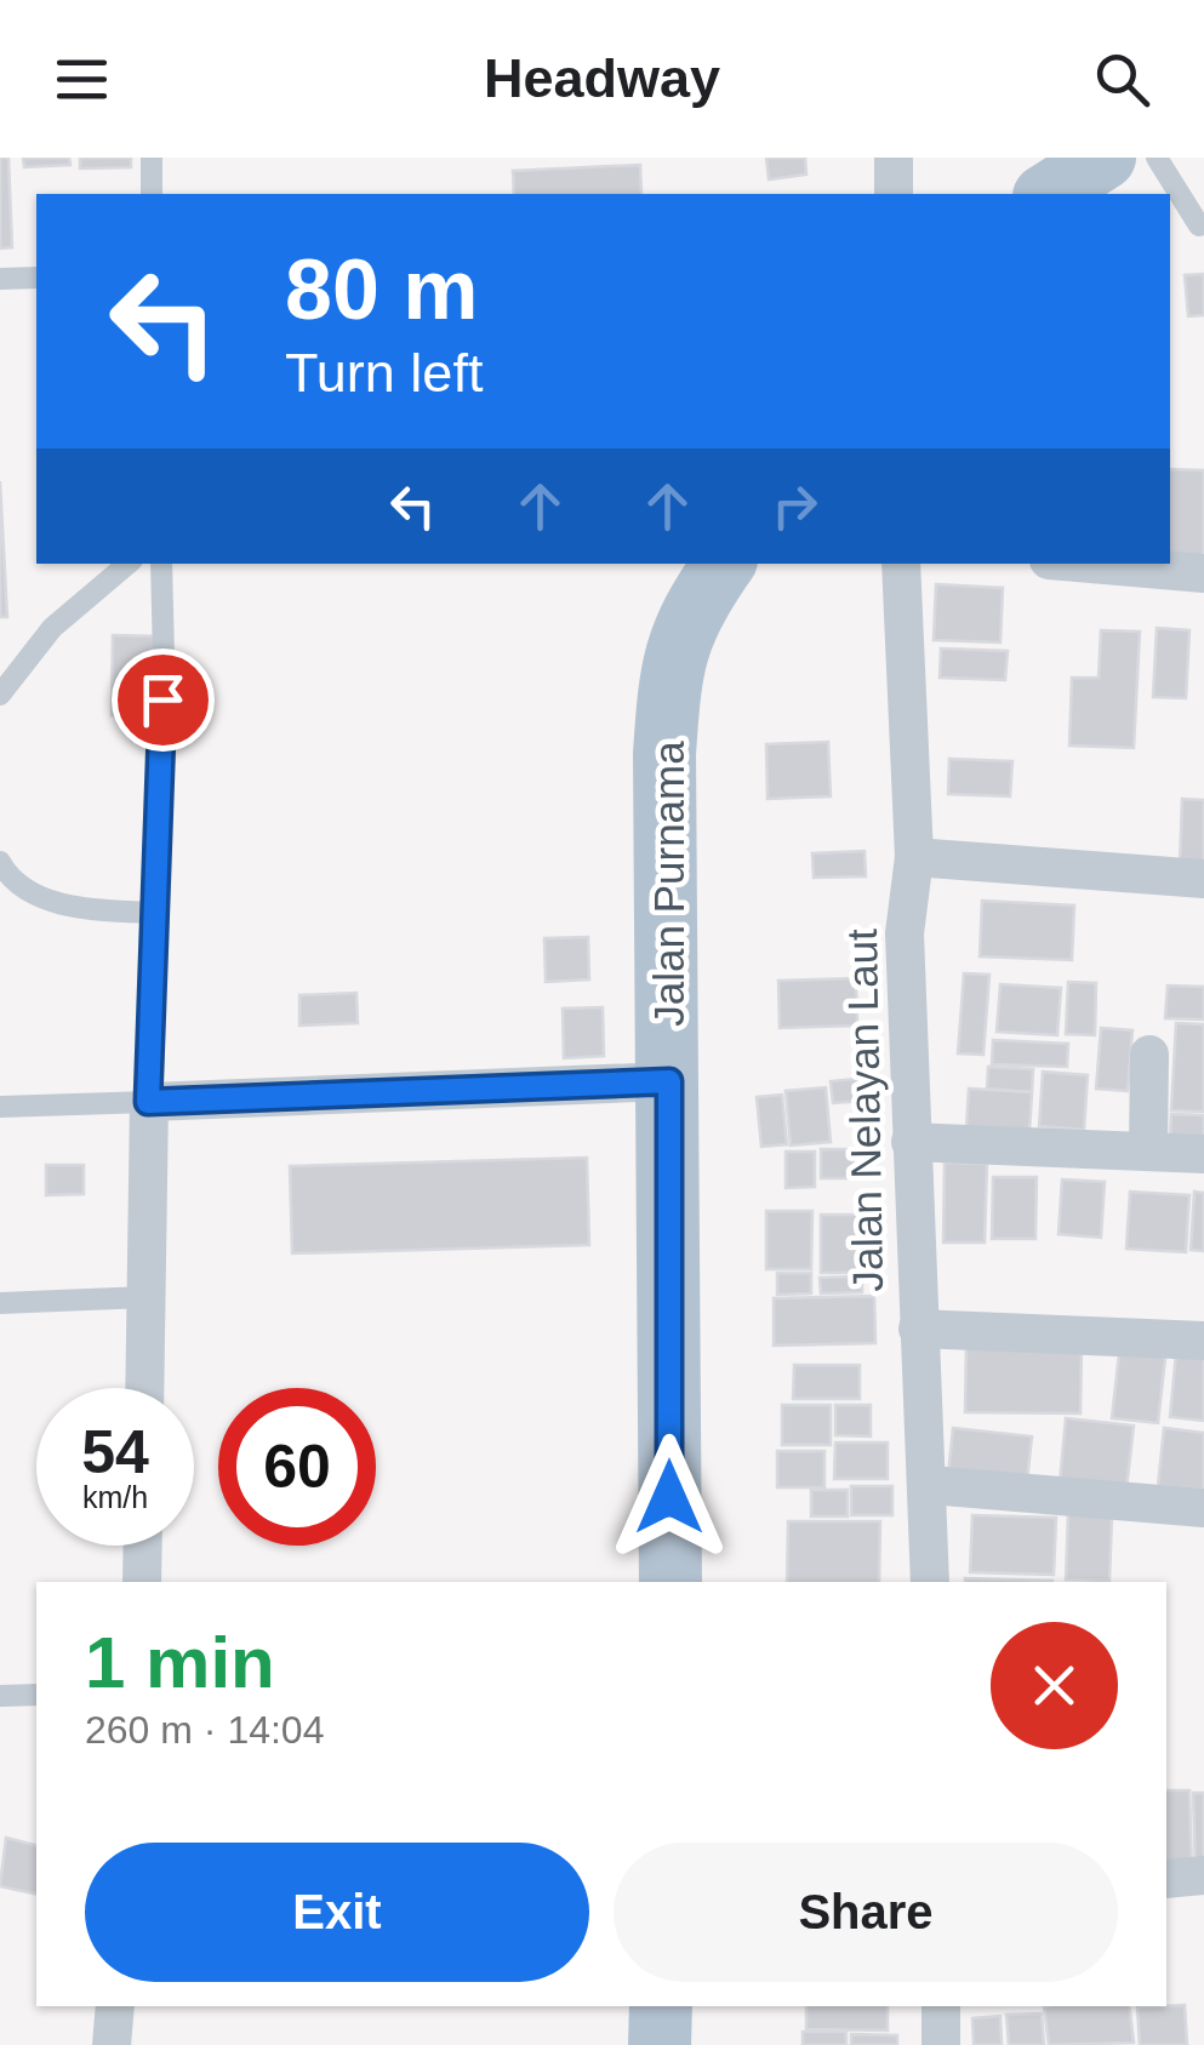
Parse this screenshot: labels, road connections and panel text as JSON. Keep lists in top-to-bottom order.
{
  "streets": {
    "main road": ["Jalan Purnama"],
    "street": ["Jalan Nelayan Laut"]
  },
  "page": {
    "header": "Headway",
    "turn": ["80 m", "Turn left"],
    "speed": "54 km/h",
    "limit": "60",
    "heading": ["1 min", "260 m · 14:04"],
    "buttons": ["Exit", "Share"]
  }
}
